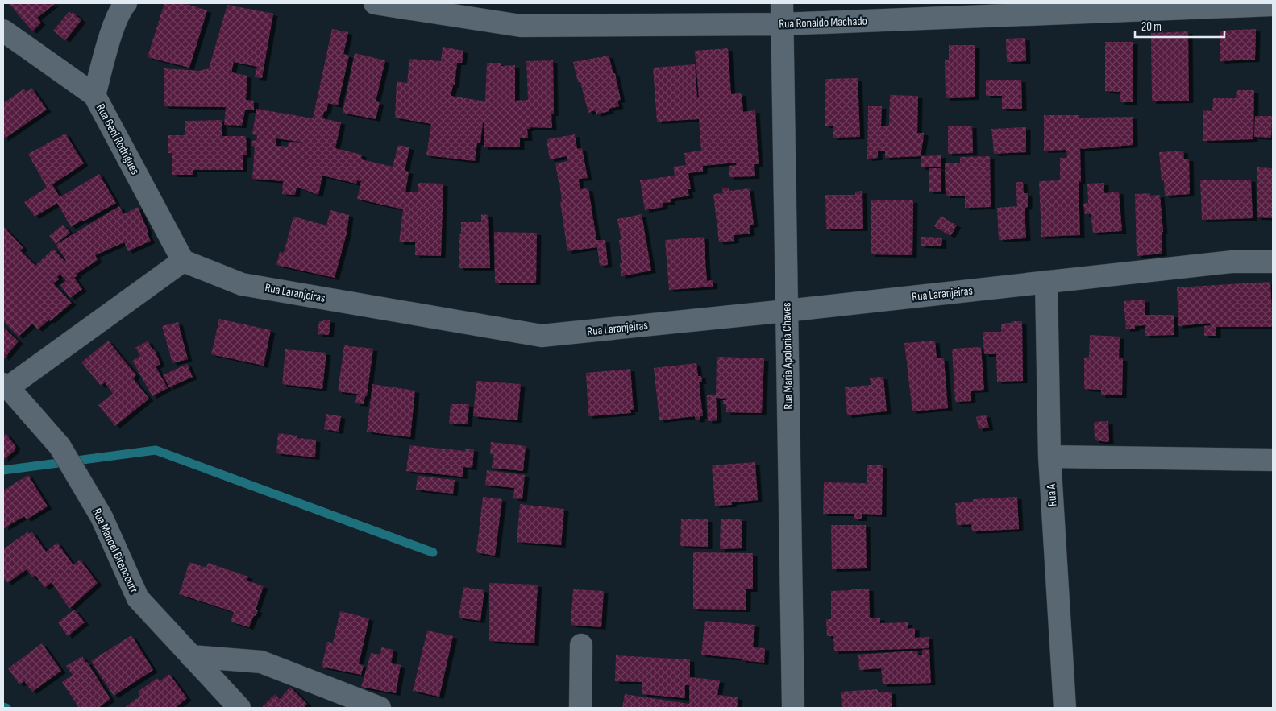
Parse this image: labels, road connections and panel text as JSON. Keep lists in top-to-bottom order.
{
  "streets": {
    "street": [
      "Rua Ronaldo Machado",
      "Rua Geni Rodrigues",
      "Rua Laranjeiras",
      "Rua Maria Apolonia Chaves",
      "Rua A",
      "Rua Manoel Bitencourt"
    ]
  },
  "crossings": [
    ["Rua Ronaldo Machado", "Rua Maria Apolonia Chaves"],
    ["Rua Geni Rodrigues", "Rua Laranjeiras"],
    ["Rua Laranjeiras", "Rua Maria Apolonia Chaves"],
    ["Rua Laranjeiras", "Rua A"]
  ],
  "scale_bar": "20 m"
}
